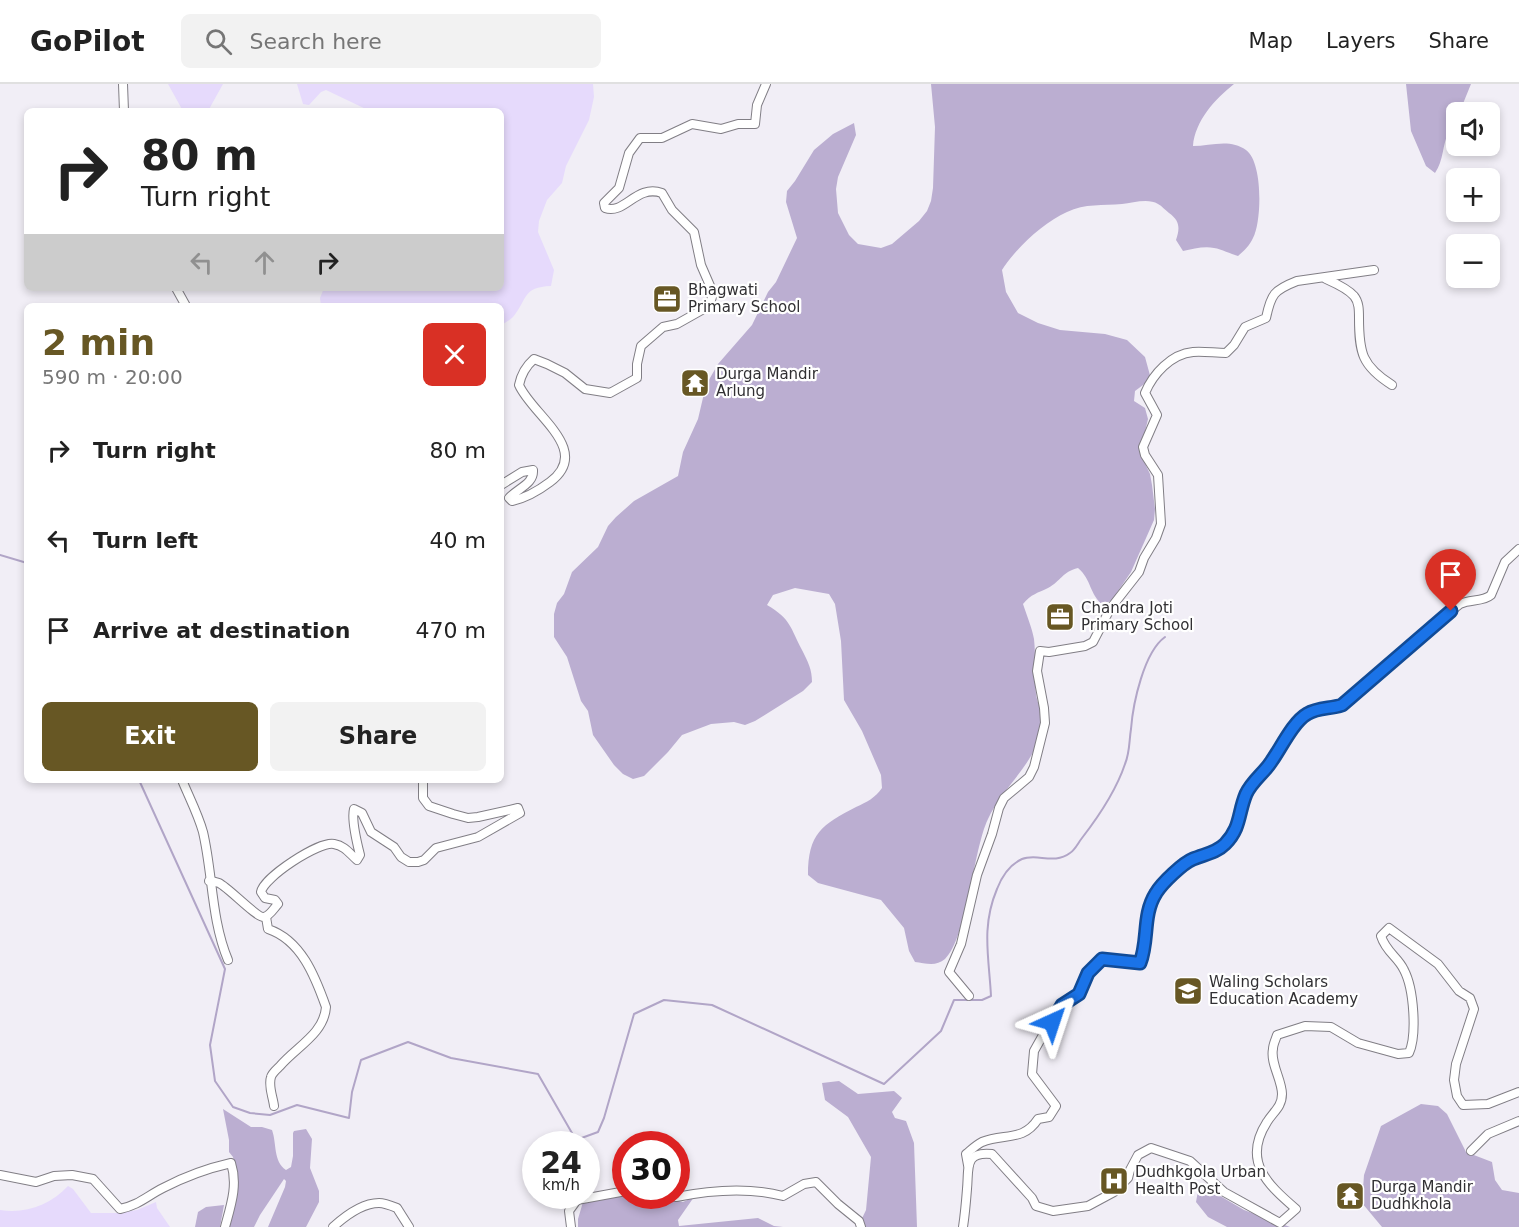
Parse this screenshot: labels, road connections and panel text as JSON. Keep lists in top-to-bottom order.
{
  "places": {
    "office": ["Bhagwati Primary School", "Chandra Joti Primary School"],
    "temple": ["Durga Mandir Arlung", "Durga Mandir Dudhkhola"],
    "school or university": ["Waling Scholars Education Academy"],
    "hospital": ["Dudhkgola Urban Health Post"]
  },
  "page": {
    "header": "GoPilot",
    "search": "Search here",
    "nav": ["Map", "Layers", "Share"],
    "map_buttons": ["+", "−"],
    "turn": ["80 m", "Turn right"],
    "heading": ["2 min", "590 m · 20:00"],
    "list": [
      {
        "name": "Turn right",
        "value": "80 m"
      },
      {
        "name": "Turn left",
        "value": "40 m"
      },
      {
        "name": "Arrive at destination",
        "value": "470 m"
      }
    ],
    "buttons": ["Exit", "Share"],
    "speed": "24 km/h",
    "limit": "30"
  }
}
